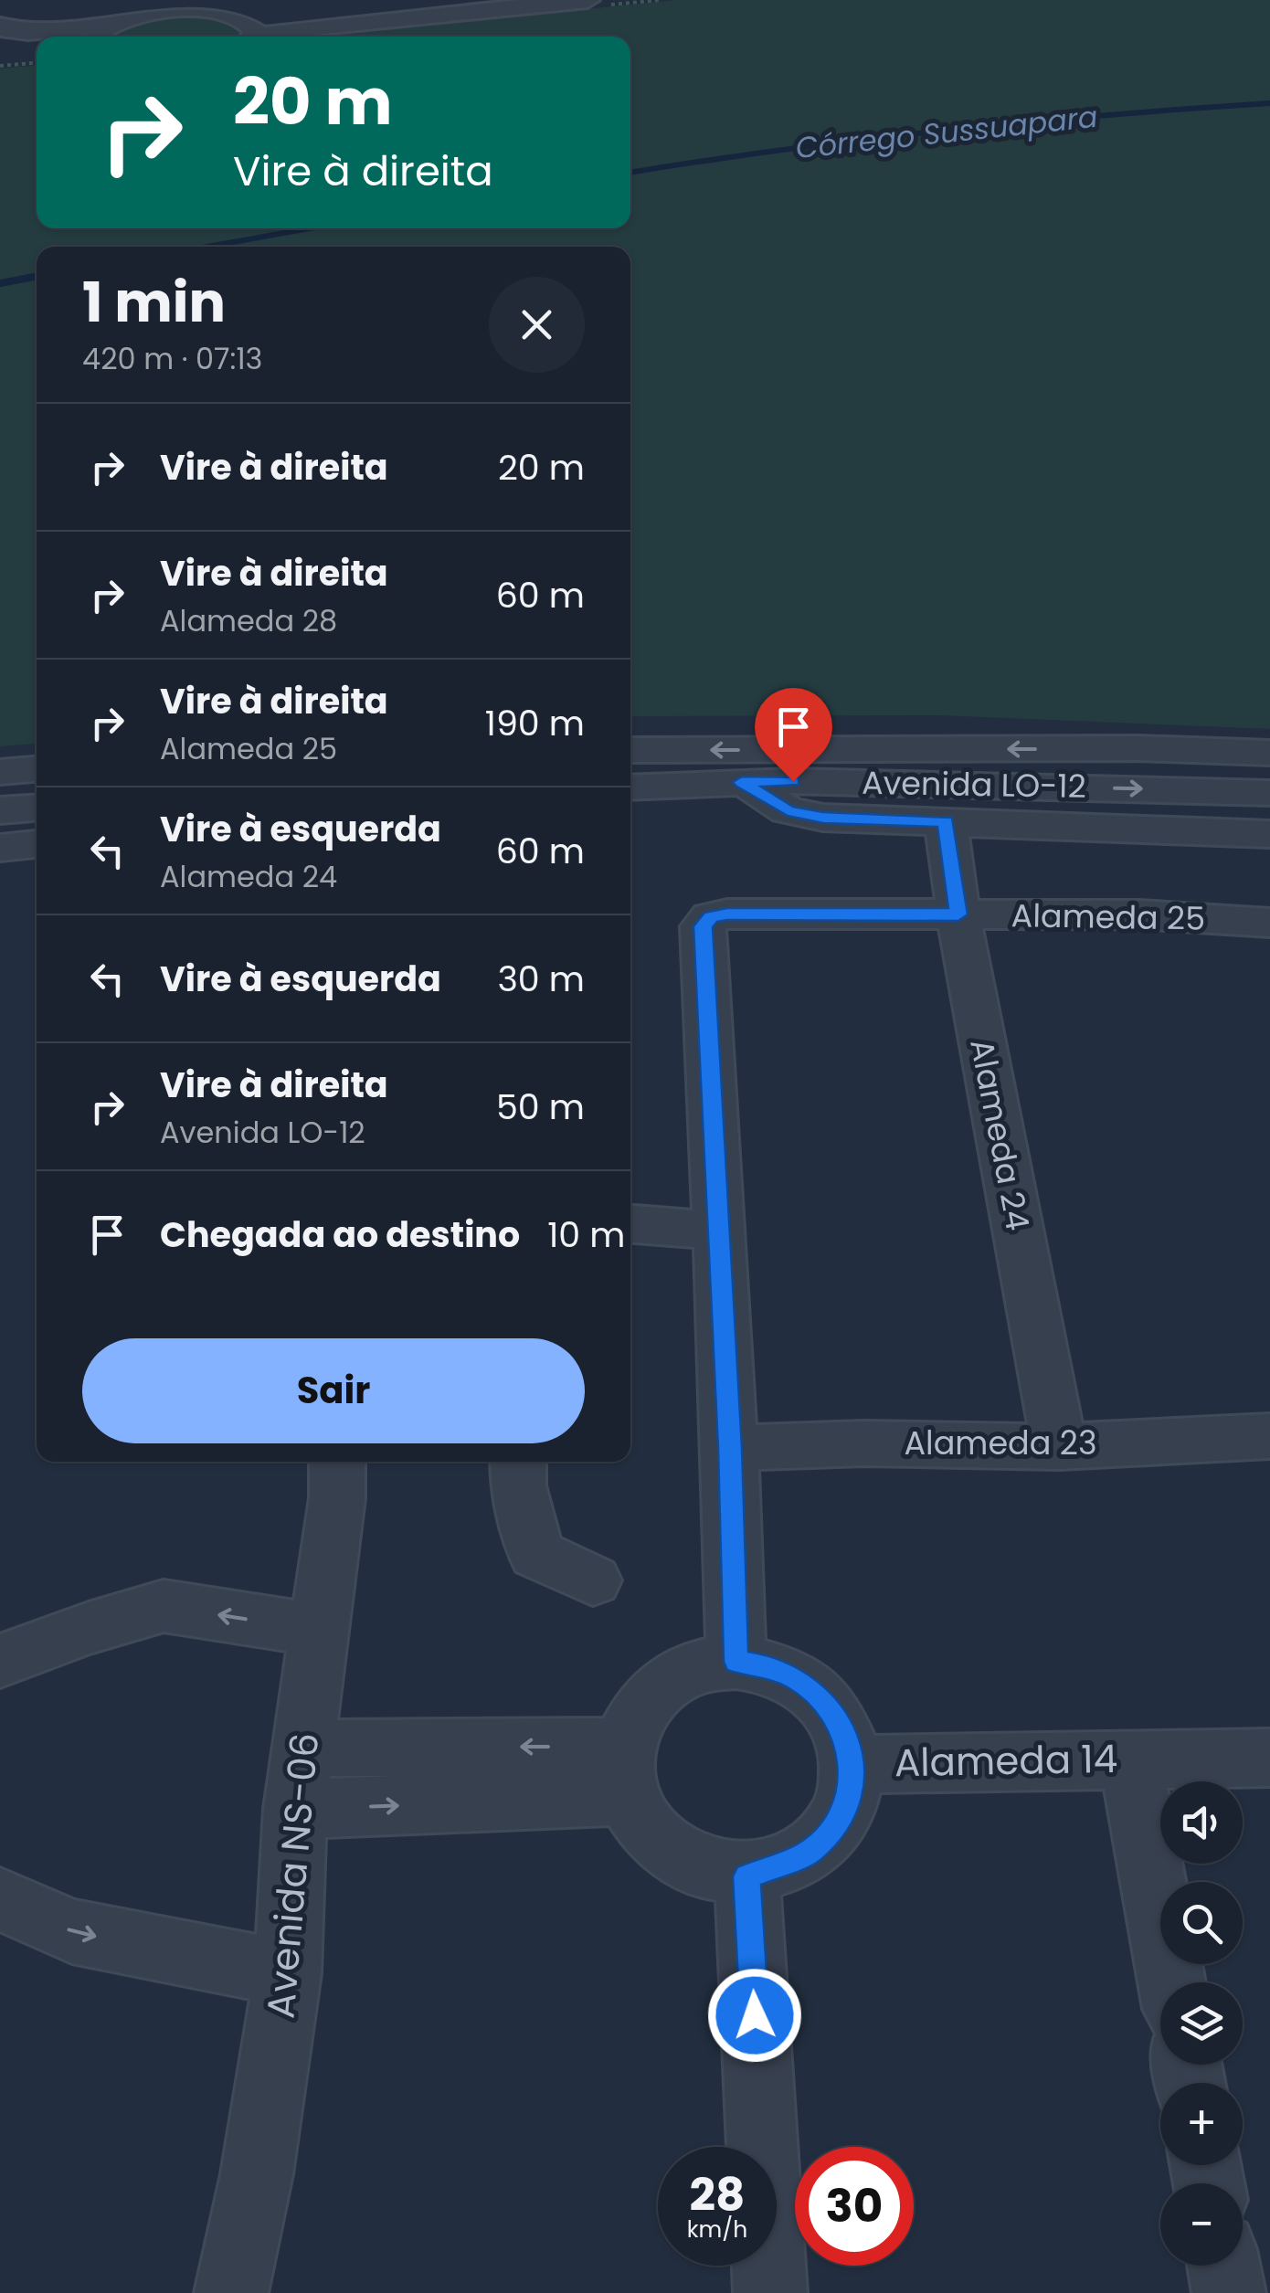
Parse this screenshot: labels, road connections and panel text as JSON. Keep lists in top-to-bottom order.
{
  "streets": {
    "street": [
      "Avenida LO-12",
      "Alameda 25",
      "Alameda 24",
      "Alameda 23",
      "Alameda 14",
      "Avenida NS-06"
    ]
  },
  "crossings": [
    ["Alameda 25", "Alameda 24"],
    ["Alameda 24", "Alameda 23"]
  ],
  "water": ["Córrego Sussuapara"],
  "page": {
    "turn": ["20 m", "Vire à direita"],
    "heading": ["1 min", "420 m · 07:13"],
    "list": [
      {
        "name": "Vire à direita",
        "value": "20 m"
      },
      {
        "name": "Vire à direita",
        "note": "Alameda 28",
        "value": "60 m"
      },
      {
        "name": "Vire à direita",
        "note": "Alameda 25",
        "value": "190 m"
      },
      {
        "name": "Vire à esquerda",
        "note": "Alameda 24",
        "value": "60 m"
      },
      {
        "name": "Vire à esquerda",
        "value": "30 m"
      },
      {
        "name": "Vire à direita",
        "note": "Avenida LO-12",
        "value": "50 m"
      },
      {
        "name": "Chegada ao destino",
        "value": "10 m"
      }
    ],
    "buttons": "Sair",
    "map_buttons": ["+", "−"],
    "speed": "28 km/h",
    "limit": "30"
  }
}
